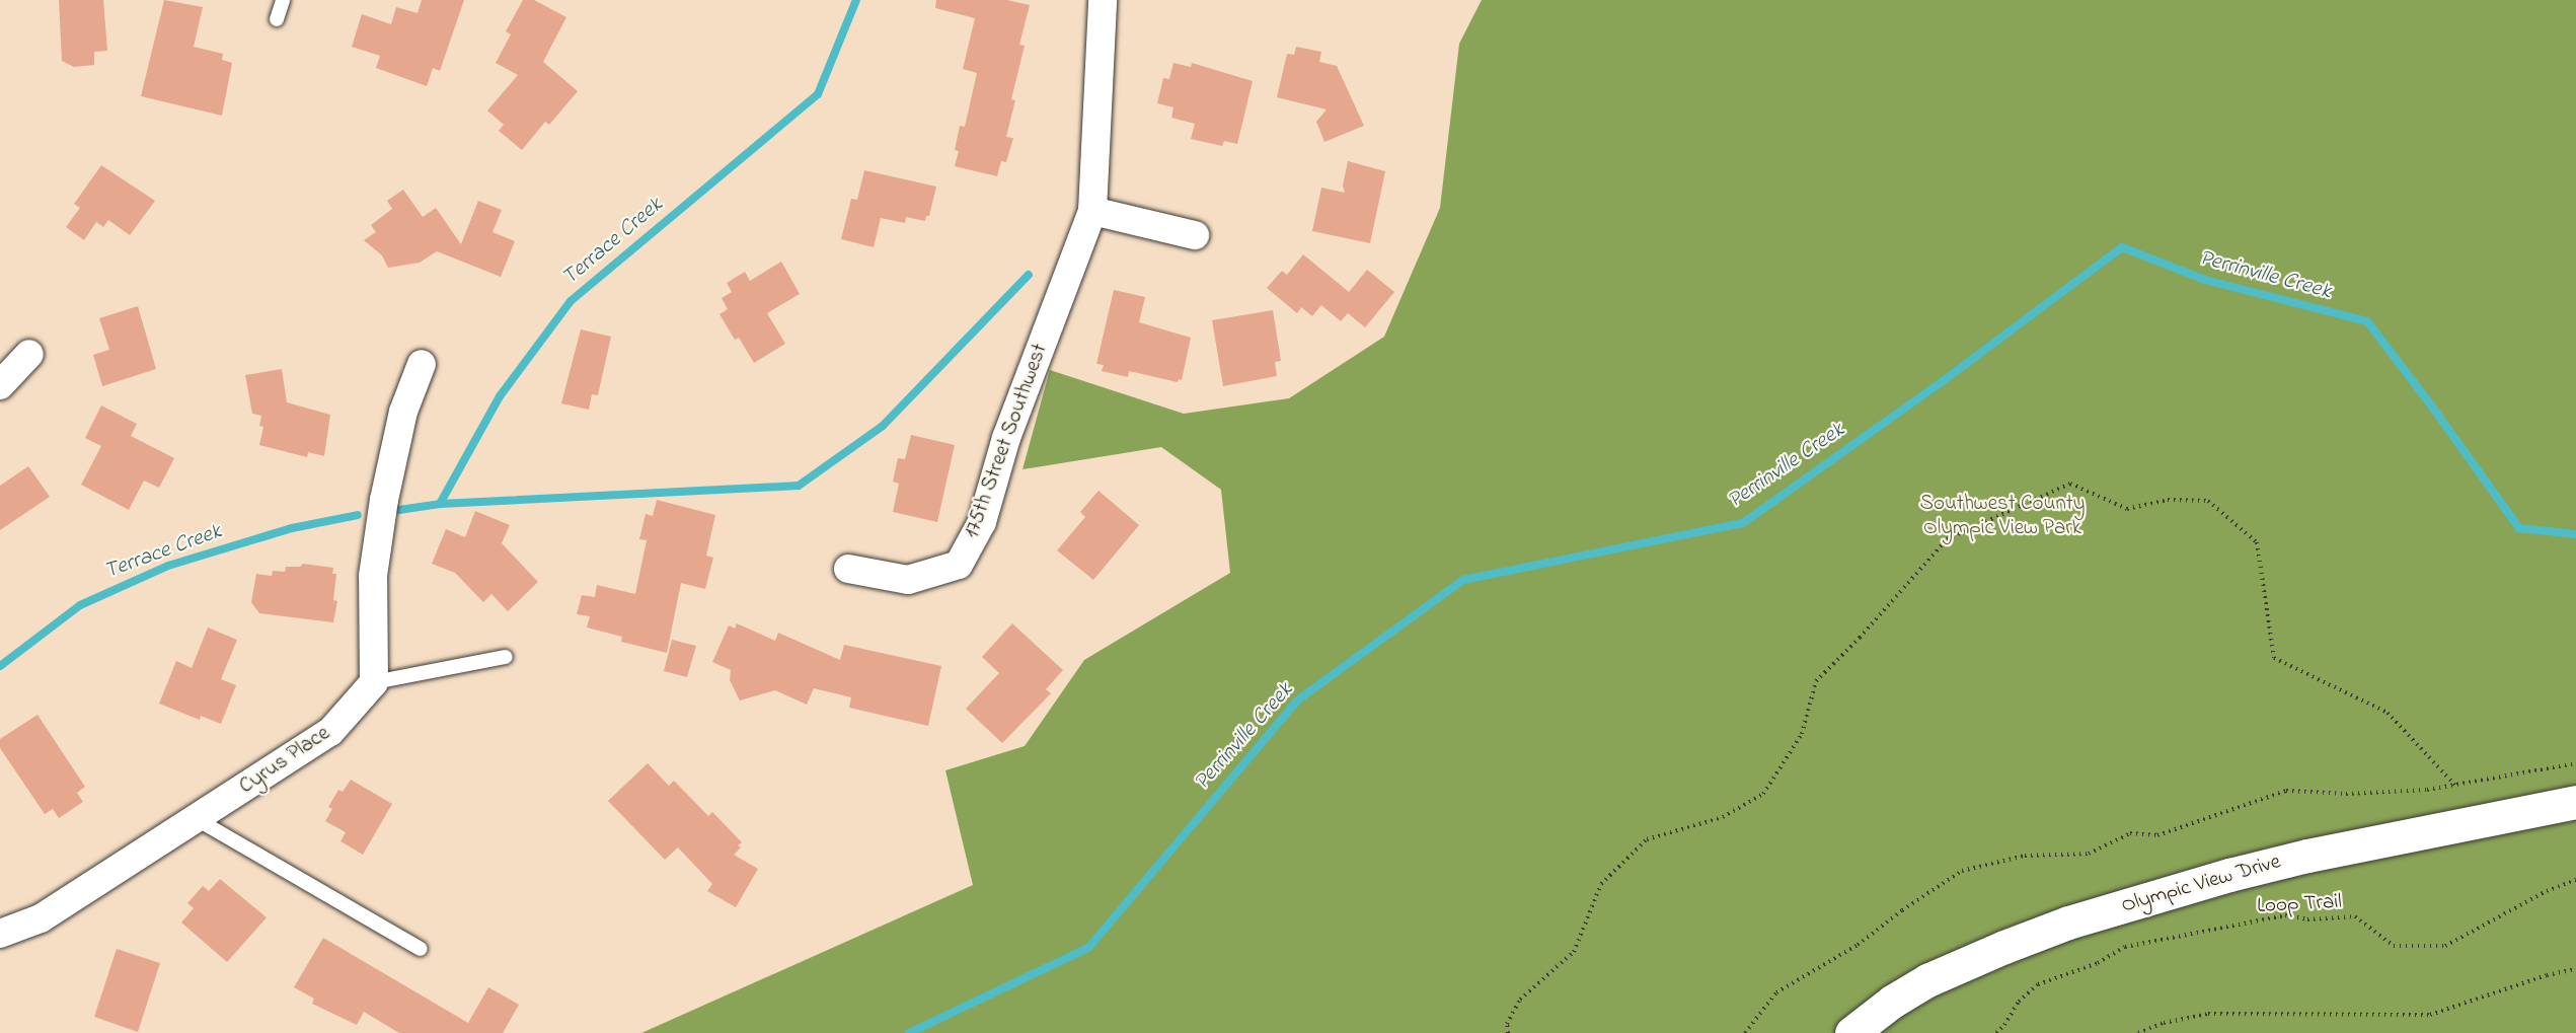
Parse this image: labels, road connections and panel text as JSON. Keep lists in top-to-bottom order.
{
  "streets": {
    "main road": ["Olympic View Drive"],
    "street": ["175th Street Southwest", "Cyrus Place"],
    "path": ["Loop Trail"]
  },
  "water": ["Terrace Creek", "Perrinville Creek"],
  "parks": ["Southwest County Olympic View Park"]
}
